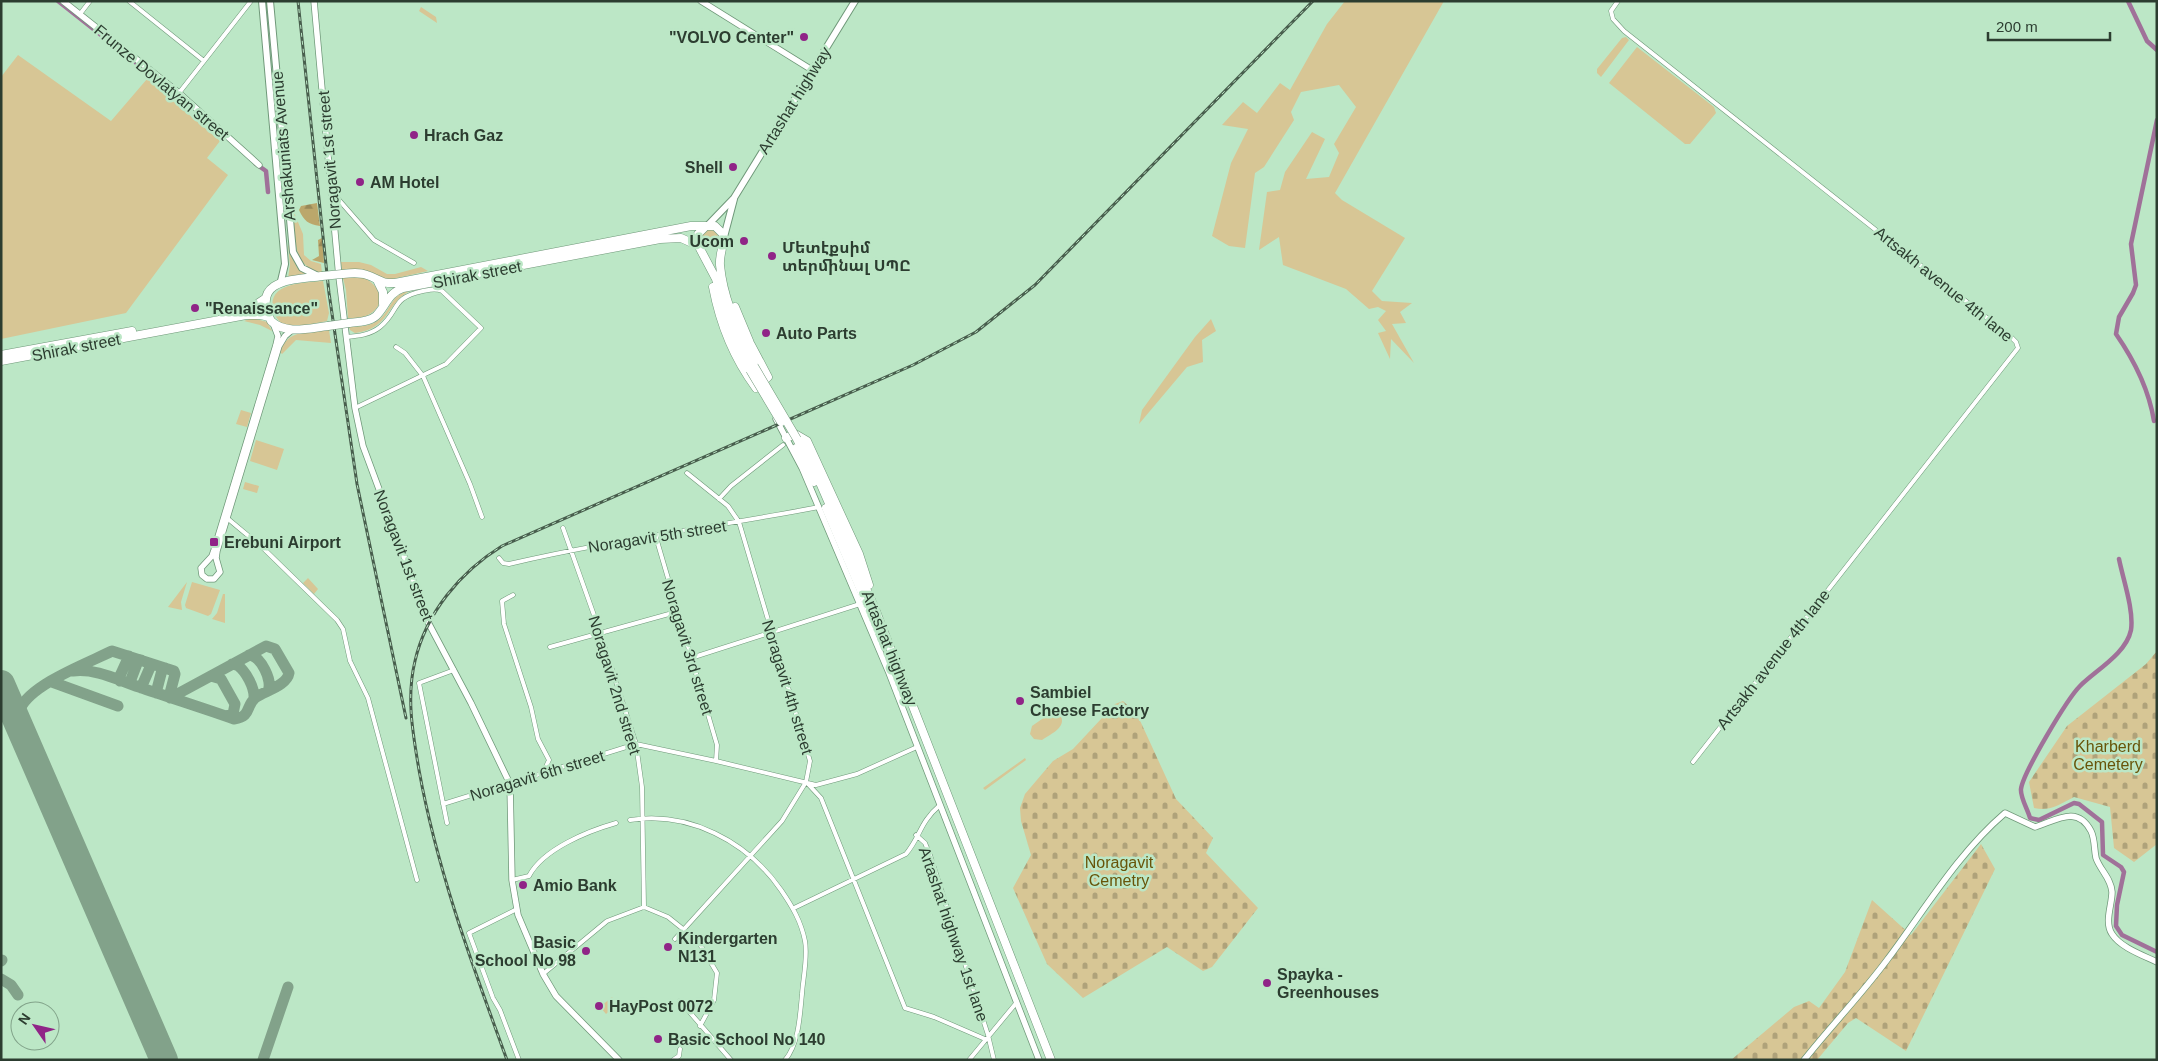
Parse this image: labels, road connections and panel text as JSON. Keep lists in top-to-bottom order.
{
  "streets": {
    "highway": ["Artashat highway", "Shirak street"],
    "main road": ["Arshakuniats Avenue"],
    "street": [
      "Frunze Dovlatyan street",
      "Noragavit 1st street",
      "Artsakh avenue 4th lane",
      "Noragavit 5th street",
      "Noragavit 3rd street",
      "Noragavit 2nd street",
      "Noragavit 4th street",
      "Noragavit 6th street",
      "Artashat highway 1st lane"
    ]
  },
  "crossings": [
    ["Artashat highway", "Shirak street"],
    ["Artashat highway", "Noragavit 5th street"],
    ["Artashat highway", "Noragavit 6th street"],
    ["Arshakuniats Avenue", "Shirak street"],
    ["Noragavit 1st street", "Noragavit 6th street"],
    ["Noragavit 5th street", "Noragavit 3rd street"],
    ["Noragavit 5th street", "Noragavit 2nd street"],
    ["Noragavit 5th street", "Noragavit 4th street"],
    ["Noragavit 3rd street", "Noragavit 6th street"],
    ["Noragavit 2nd street", "Noragavit 6th street"],
    ["Noragavit 4th street", "Noragavit 6th street"]
  ],
  "parks": ["Kharberd Cemetery", "Noragavit Cemetry"],
  "places": {
    "other": [
      "\"VOLVO Center\"",
      "Hrach Gaz",
      "Shell",
      "AM Hotel",
      "Ucom",
      "Մետէքսիմ տերմինալ ՍՊԸ",
      "\"Renaissance\"",
      "Auto Parts",
      "Sambiel Cheese Factory",
      "Amio Bank",
      "Kindergarten N131",
      "Basic School No 98",
      "Spayka - Greenhouses",
      "HayPost 0072",
      "Basic School No 140"
    ],
    "transit": ["Erebuni Airport"]
  },
  "scale_bar": "200 m",
  "north": "top left"
}
